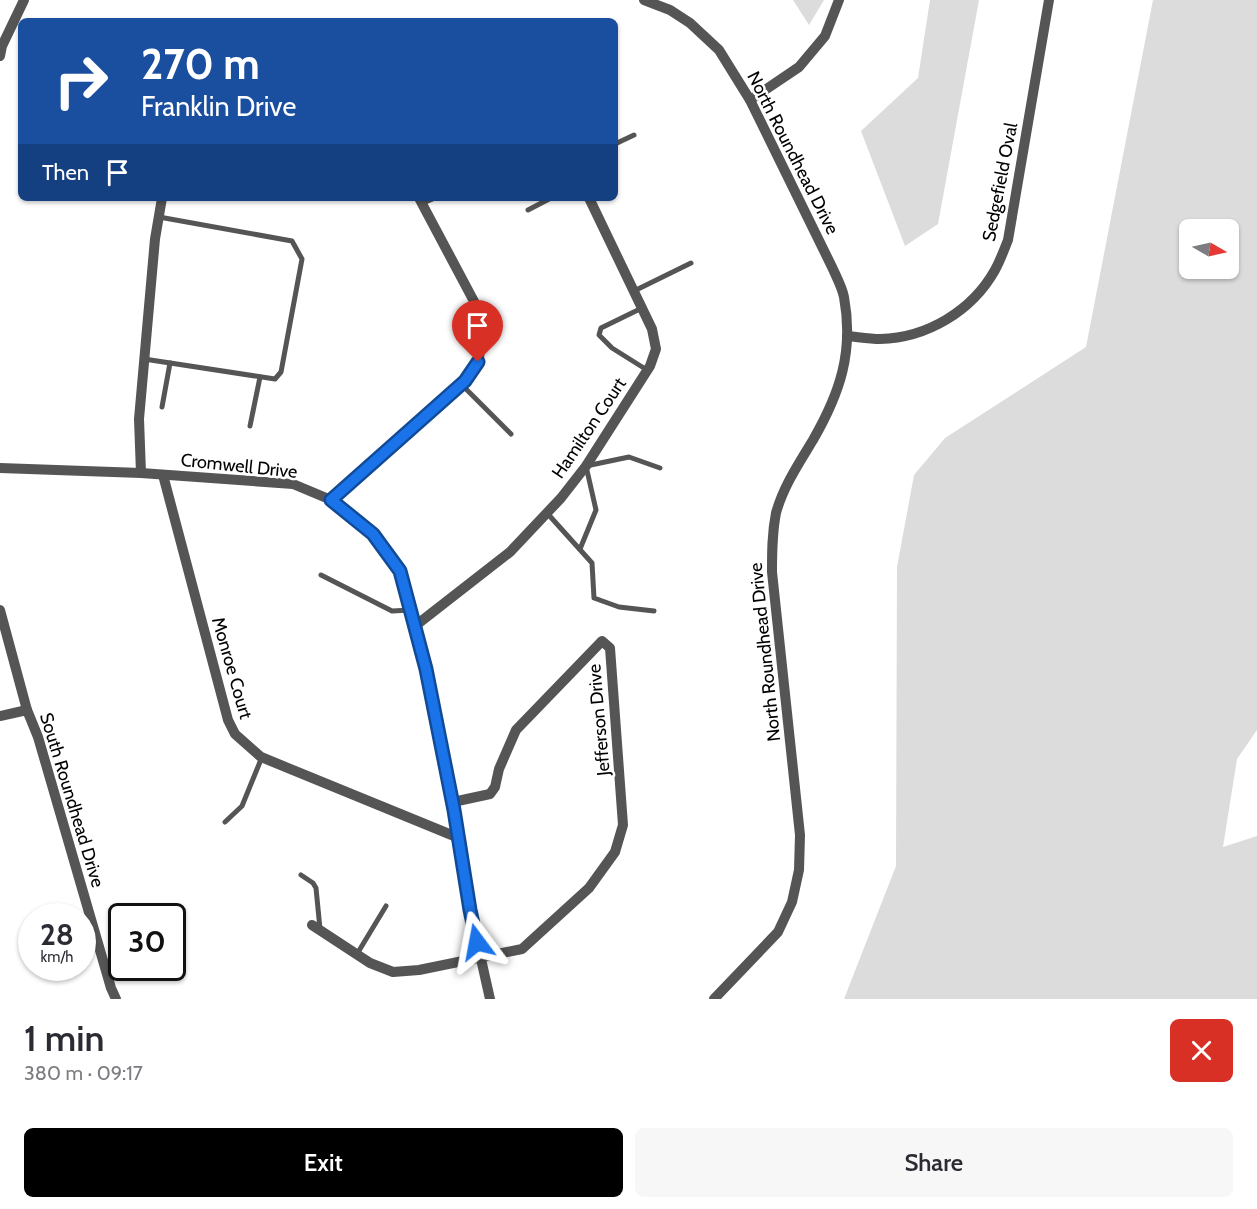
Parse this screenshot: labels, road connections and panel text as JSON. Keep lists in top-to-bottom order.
{
  "streets": {
    "street": [
      "North Roundhead Drive",
      "Sedgefield Oval",
      "Hamilton Court",
      "Cromwell Drive",
      "Monroe Court",
      "Jefferson Drive",
      "South Roundhead Drive"
    ]
  },
  "crossings": [
    ["North Roundhead Drive", "Sedgefield Oval"],
    ["Hamilton Court", "Cromwell Drive"],
    ["Cromwell Drive", "Monroe Court"],
    ["Cromwell Drive", "Jefferson Drive"]
  ],
  "north": "right",
  "page": {
    "turn": ["270 m", "Franklin Drive"],
    "then": "Then",
    "speed": "28 km/h",
    "limit": "30",
    "heading": ["1 min", "380 m · 09:17"],
    "buttons": ["Exit", "Share"]
  }
}
